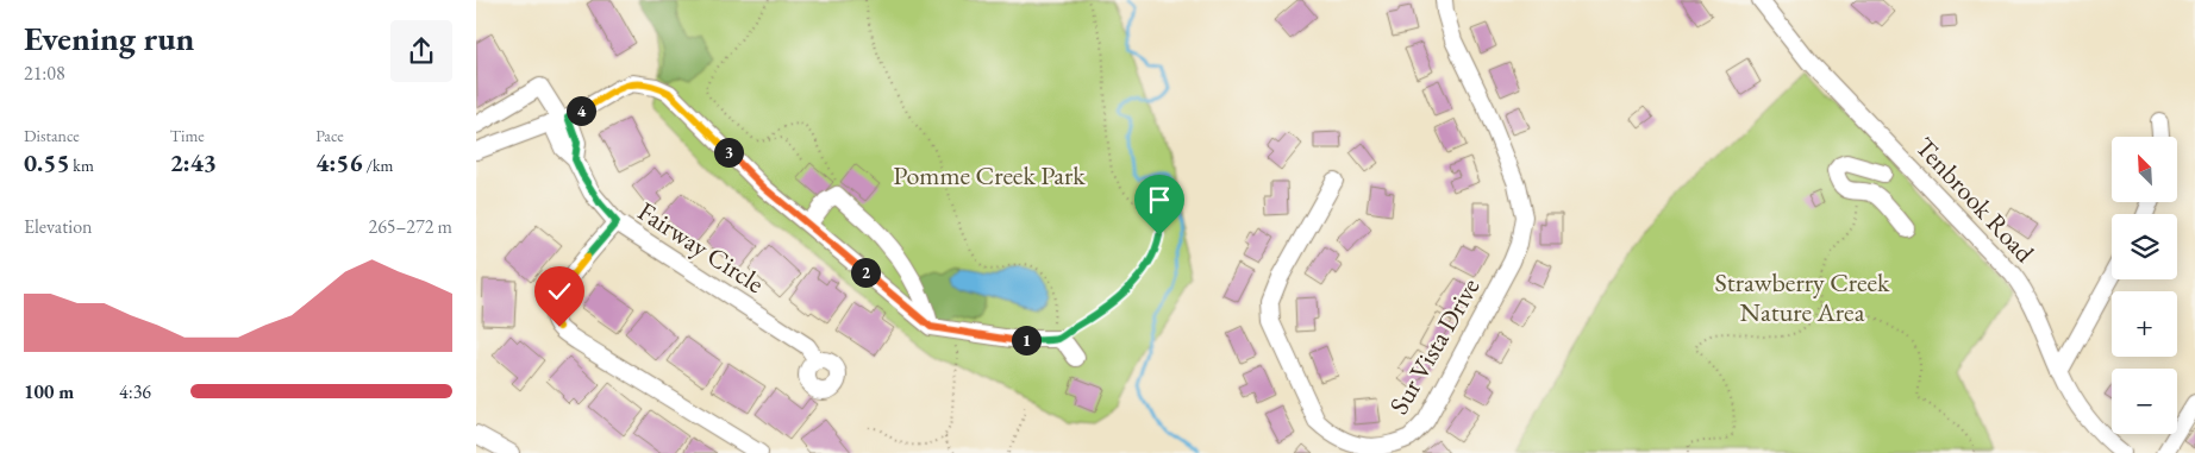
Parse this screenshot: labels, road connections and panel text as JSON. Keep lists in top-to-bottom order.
{
  "streets": {
    "street": ["Tenbrook Road", "Fairway Circle", "Sur Vista Drive"]
  },
  "parks": ["Pomme Creek Park", "Strawberry Creek Nature Area"],
  "north": "top left",
  "page": {
    "heading": ["Evening run", "21:08"],
    "pins": [
      "4",
      "3",
      "2",
      "1"
    ],
    "stats": [
      ["Distance", "0.55 km"],
      ["Time", "2:43"],
      ["Pace", "4:56 /km"]
    ],
    "map_buttons": ["+", "−"],
    "chart": ["Elevation", "265–272 m"],
    "list": [
      {
        "name": "100 m",
        "note": "4:36"
      }
    ]
  }
}
